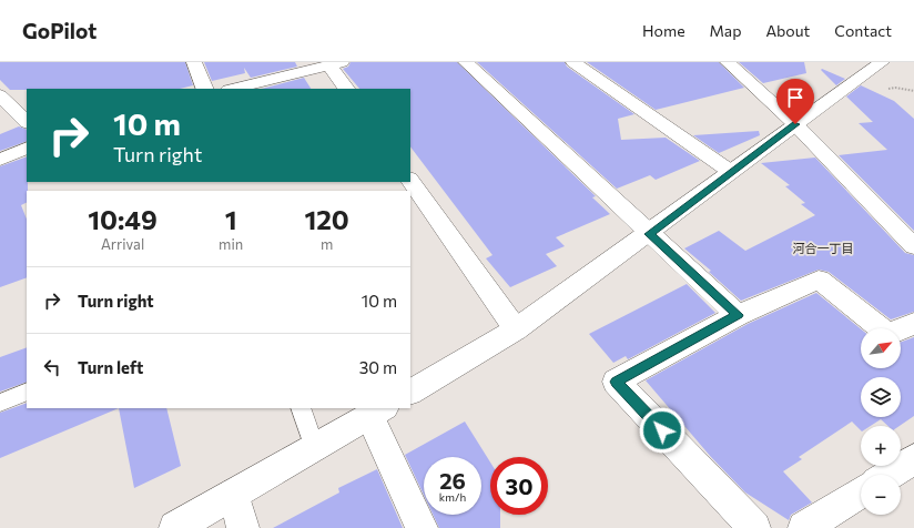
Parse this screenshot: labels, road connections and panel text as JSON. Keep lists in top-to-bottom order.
{
  "districts": ["河合一丁目"],
  "north": "top right",
  "page": {
    "header": "GoPilot",
    "nav": [
      "Home",
      "Map",
      "About",
      "Contact"
    ],
    "turn": ["10 m", "Turn right"],
    "eta": [
      "10:49",
      "Arrival",
      "1",
      "min",
      "120",
      "m"
    ],
    "list": [
      {
        "name": "Turn right",
        "value": "10 m"
      },
      {
        "name": "Turn left",
        "value": "30 m"
      }
    ],
    "map_buttons": ["+", "−"],
    "speed": "26 km/h",
    "limit": "30"
  }
}
